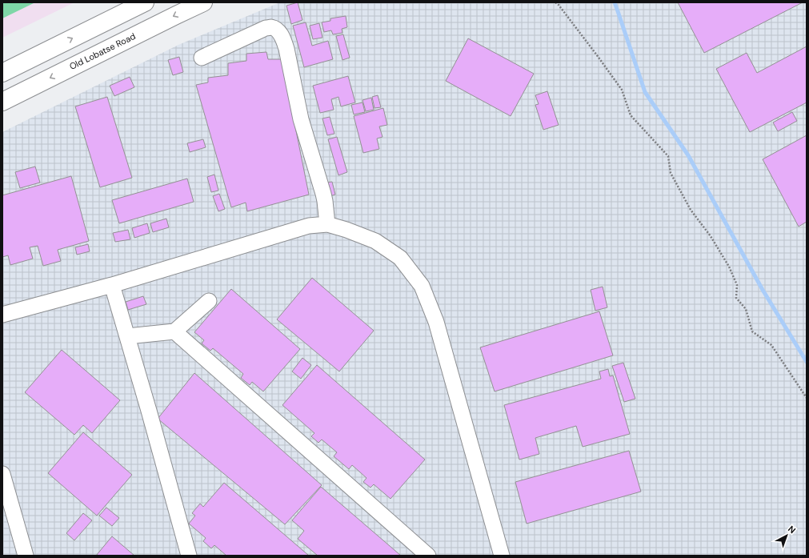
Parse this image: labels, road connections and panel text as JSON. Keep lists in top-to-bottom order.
{
  "streets": {
    "main road": ["Old Lobatse Road"]
  },
  "north": "top right"
}
